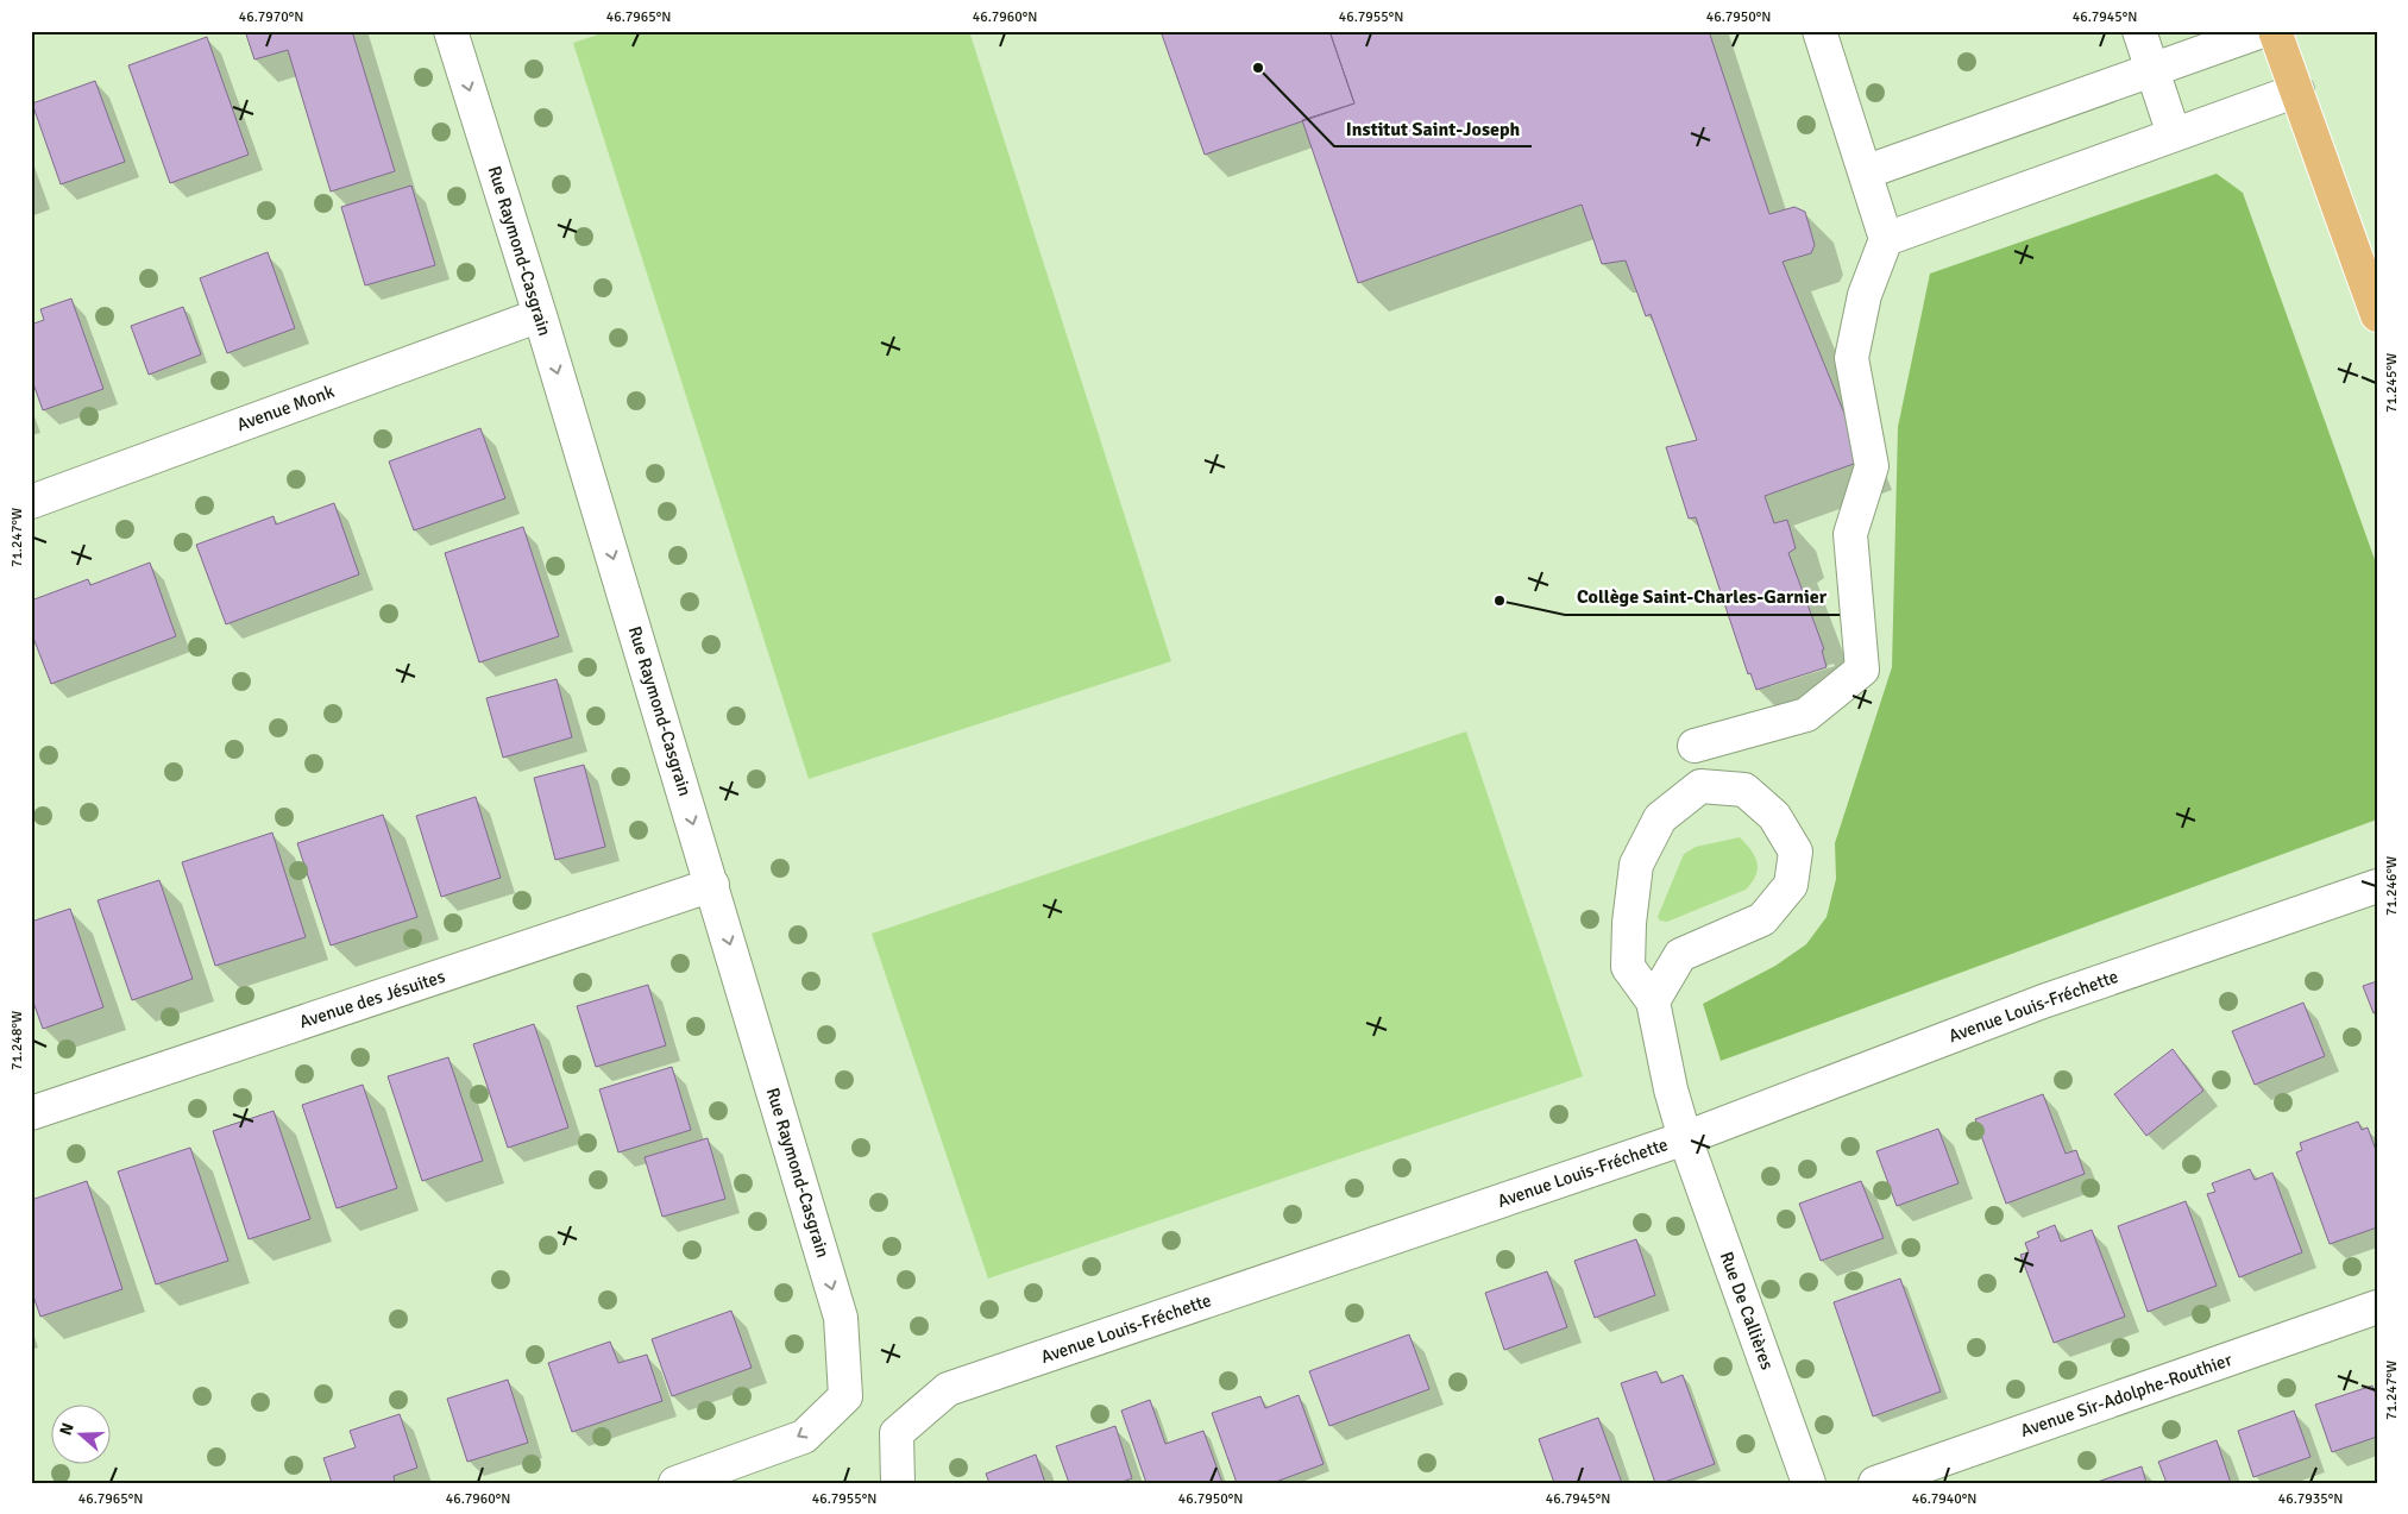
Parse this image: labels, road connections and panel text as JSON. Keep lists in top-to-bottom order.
{
  "streets": {
    "street": [
      "Rue Raymond-Casgrain",
      "Avenue Monk",
      "Avenue des Jésuites",
      "Avenue Louis-Fréchette",
      "Rue De Callières",
      "Avenue Sir-Adolphe-Routhier"
    ]
  },
  "crossings": [
    ["Rue Raymond-Casgrain", "Avenue Monk"],
    ["Rue Raymond-Casgrain", "Avenue des Jésuites"],
    ["Avenue Louis-Fréchette", "Rue De Callières"]
  ],
  "one_way": ["Rue Raymond-Casgrain"],
  "places": ["Institut Saint-Joseph", "Collège Saint-Charles-Garnier"],
  "north": "left",
  "coordinates": [
    "46.7970°N",
    "46.7965°N",
    "46.7960°N",
    "46.7955°N",
    "46.7950°N",
    "46.7945°N",
    "71.245°W",
    "71.247°W",
    "71.246°W",
    "71.248°W",
    "46.7940°N",
    "46.7935°N"
  ]
}
